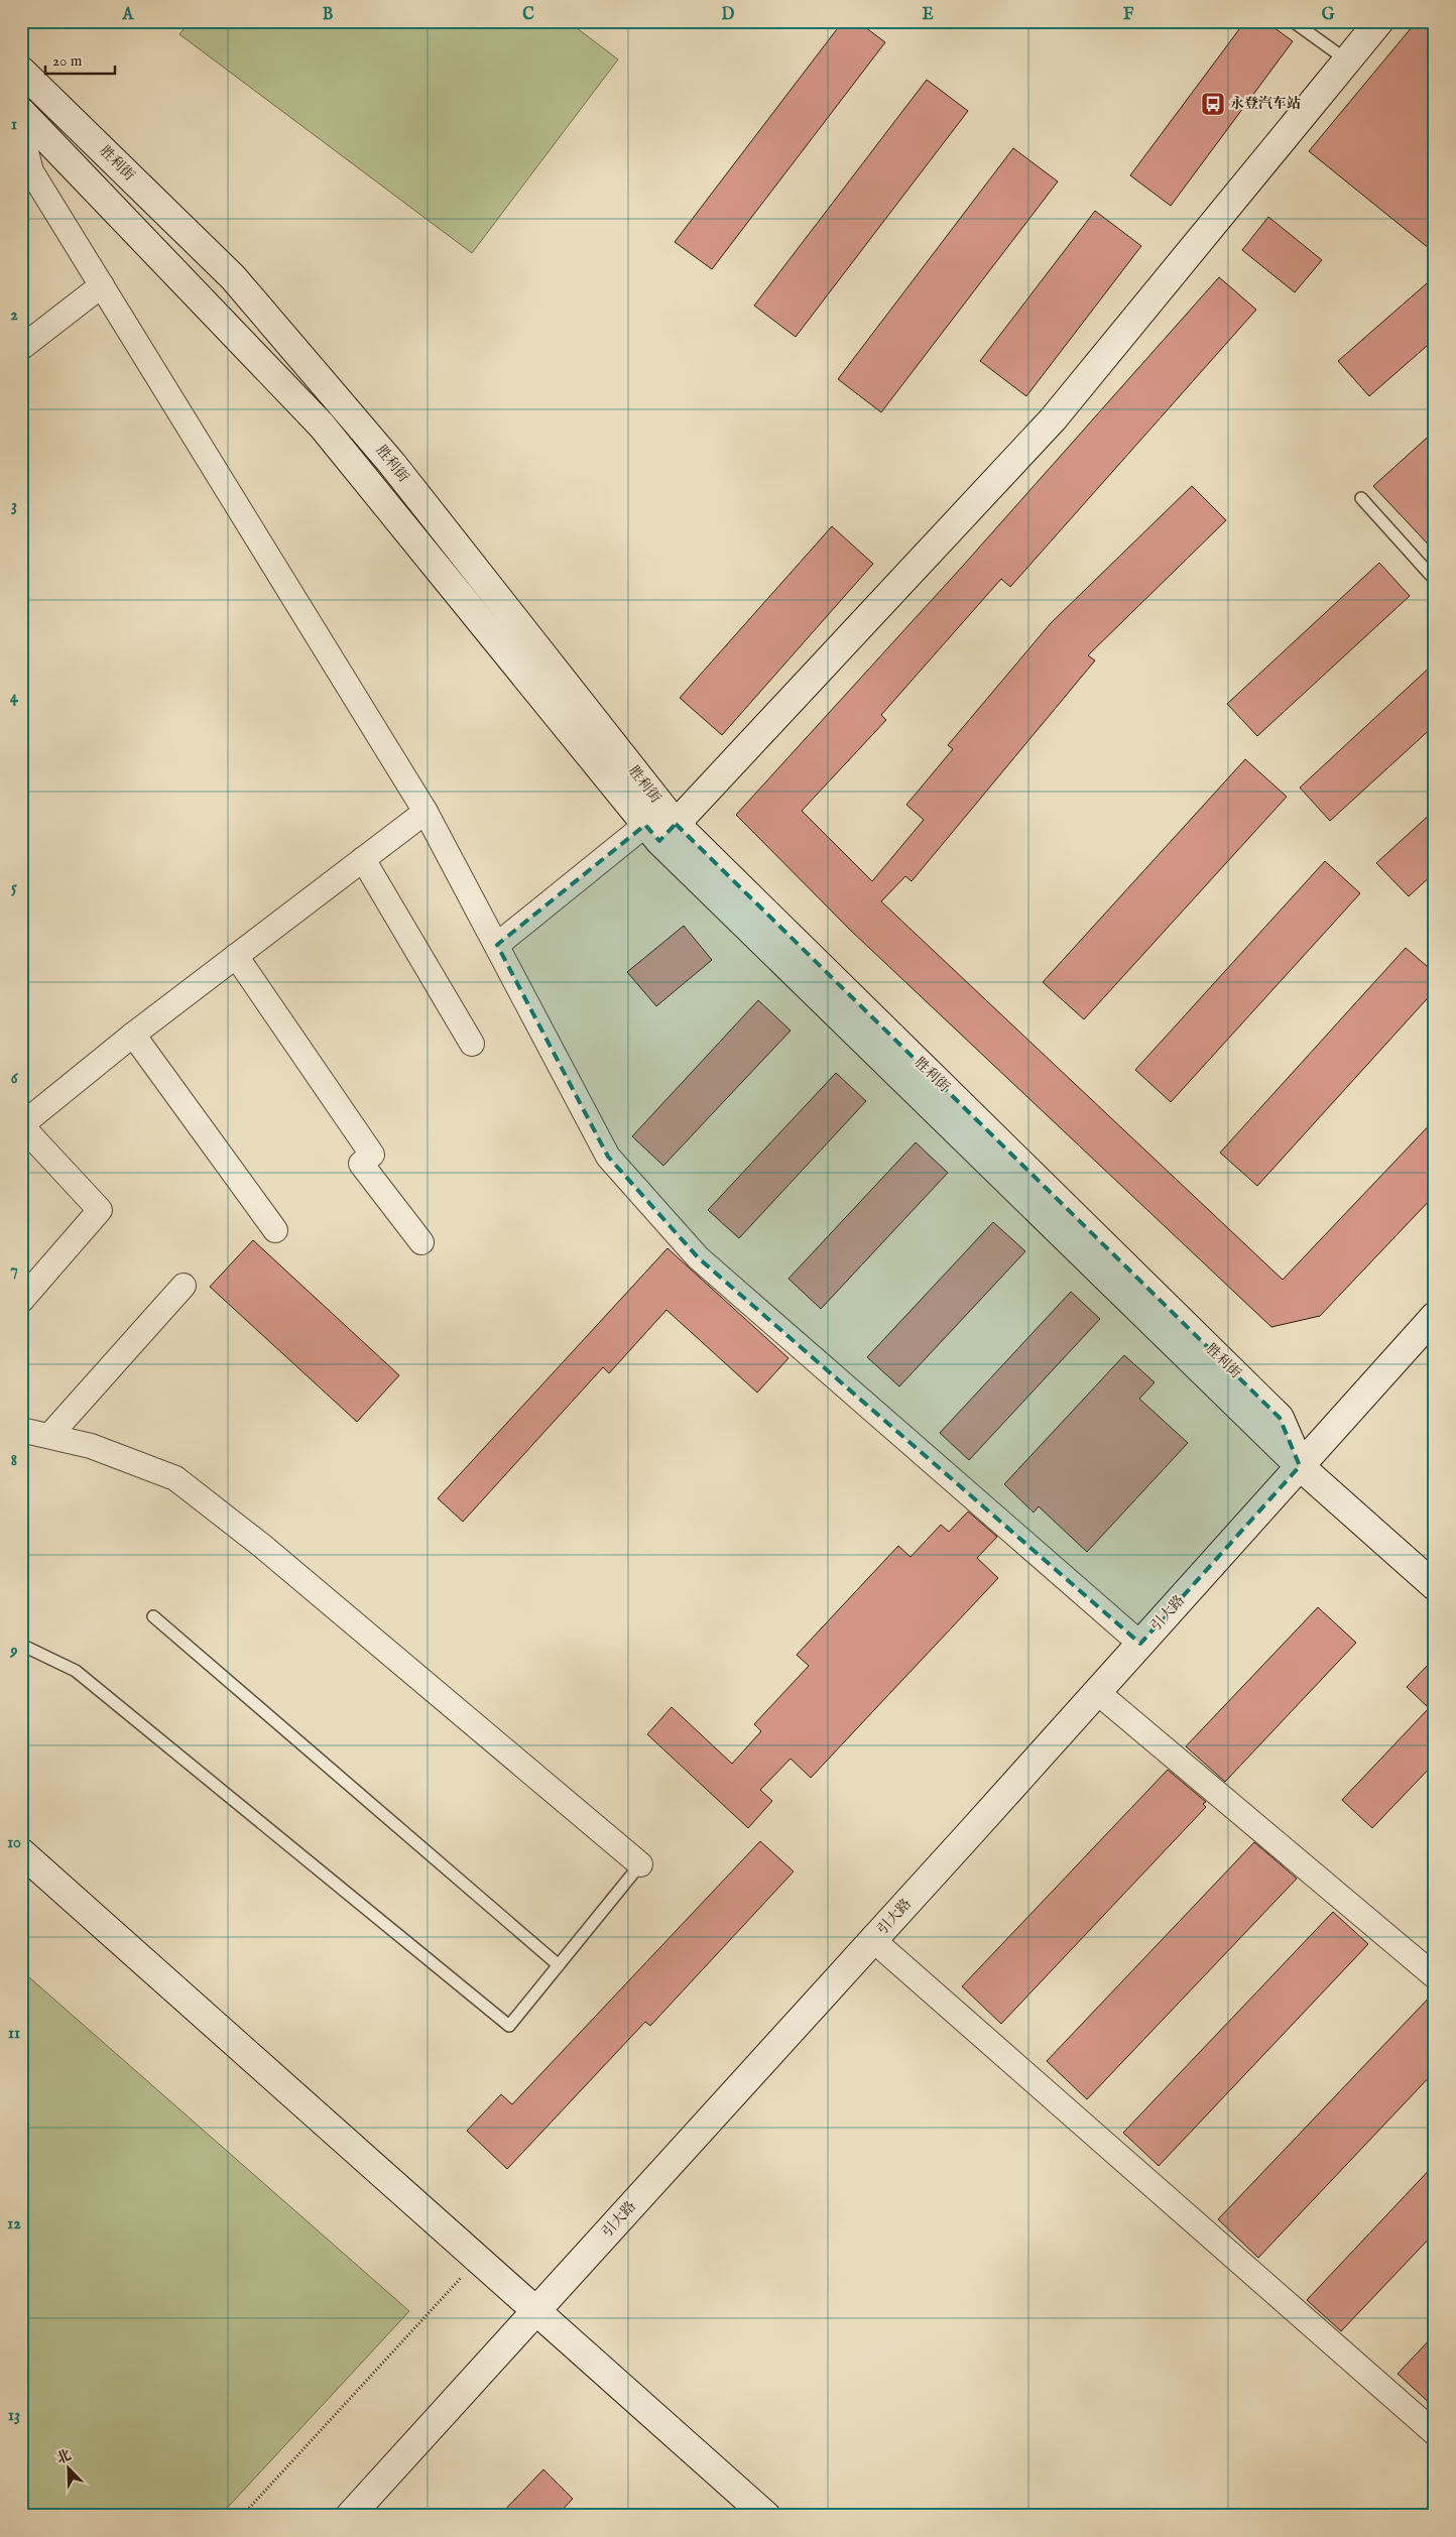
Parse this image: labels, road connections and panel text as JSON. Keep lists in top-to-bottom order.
{
  "streets": {
    "street": ["胜利街", "引大路"]
  },
  "crossings": [
    ["胜利街", "引大路"]
  ],
  "places": {
    "bus stop": ["永登汽车站"]
  },
  "scale_bar": "20 m",
  "north": "top left",
  "grid": {
    "columns": [
      "A",
      "B",
      "C",
      "D",
      "E",
      "F",
      "G"
    ],
    "rows": [
      "1",
      "2",
      "3",
      "4",
      "5",
      "6",
      "7",
      "8",
      "9",
      "10",
      "11",
      "12",
      "13"
    ]
  }
}
